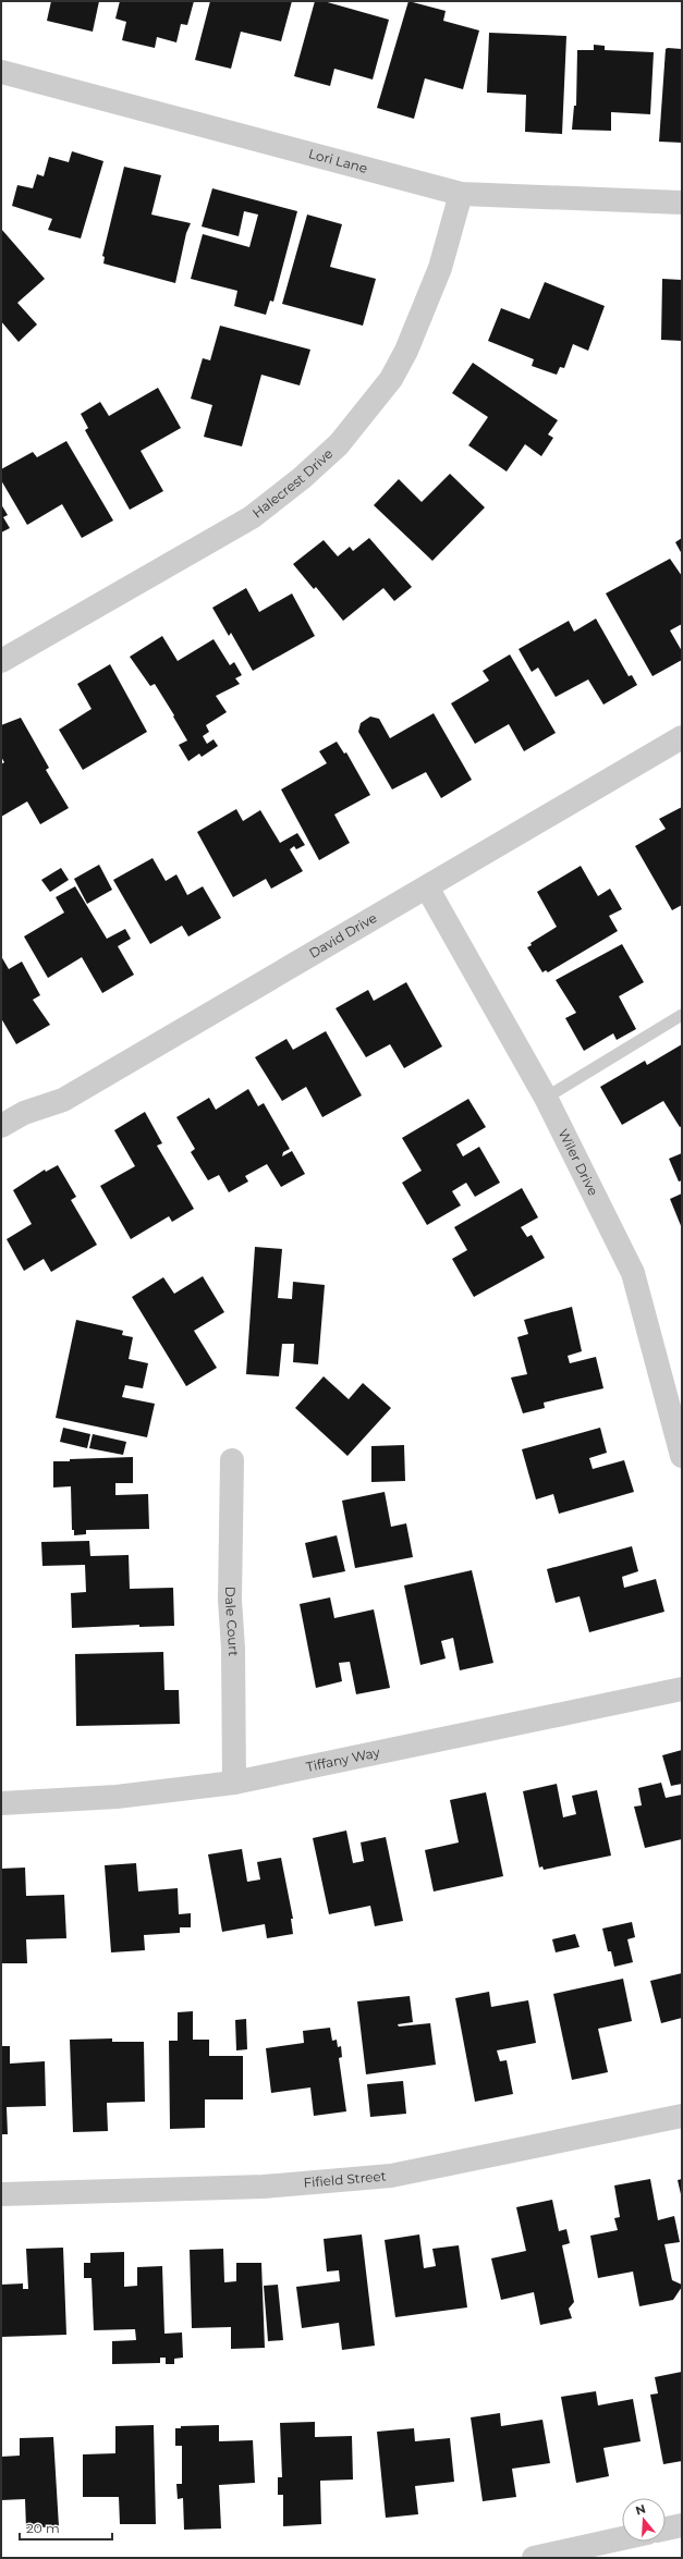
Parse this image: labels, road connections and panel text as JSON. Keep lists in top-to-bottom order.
{
  "streets": {
    "street": [
      "Lori Lane",
      "Halecrest Drive",
      "David Drive",
      "Wiler Drive",
      "Dale Court",
      "Tiffany Way",
      "Fifield Street"
    ]
  },
  "crossings": [
    ["Lori Lane", "Halecrest Drive"],
    ["David Drive", "Wiler Drive"],
    ["Dale Court", "Tiffany Way"]
  ],
  "scale_bar": "20 m",
  "north": "top"
}
